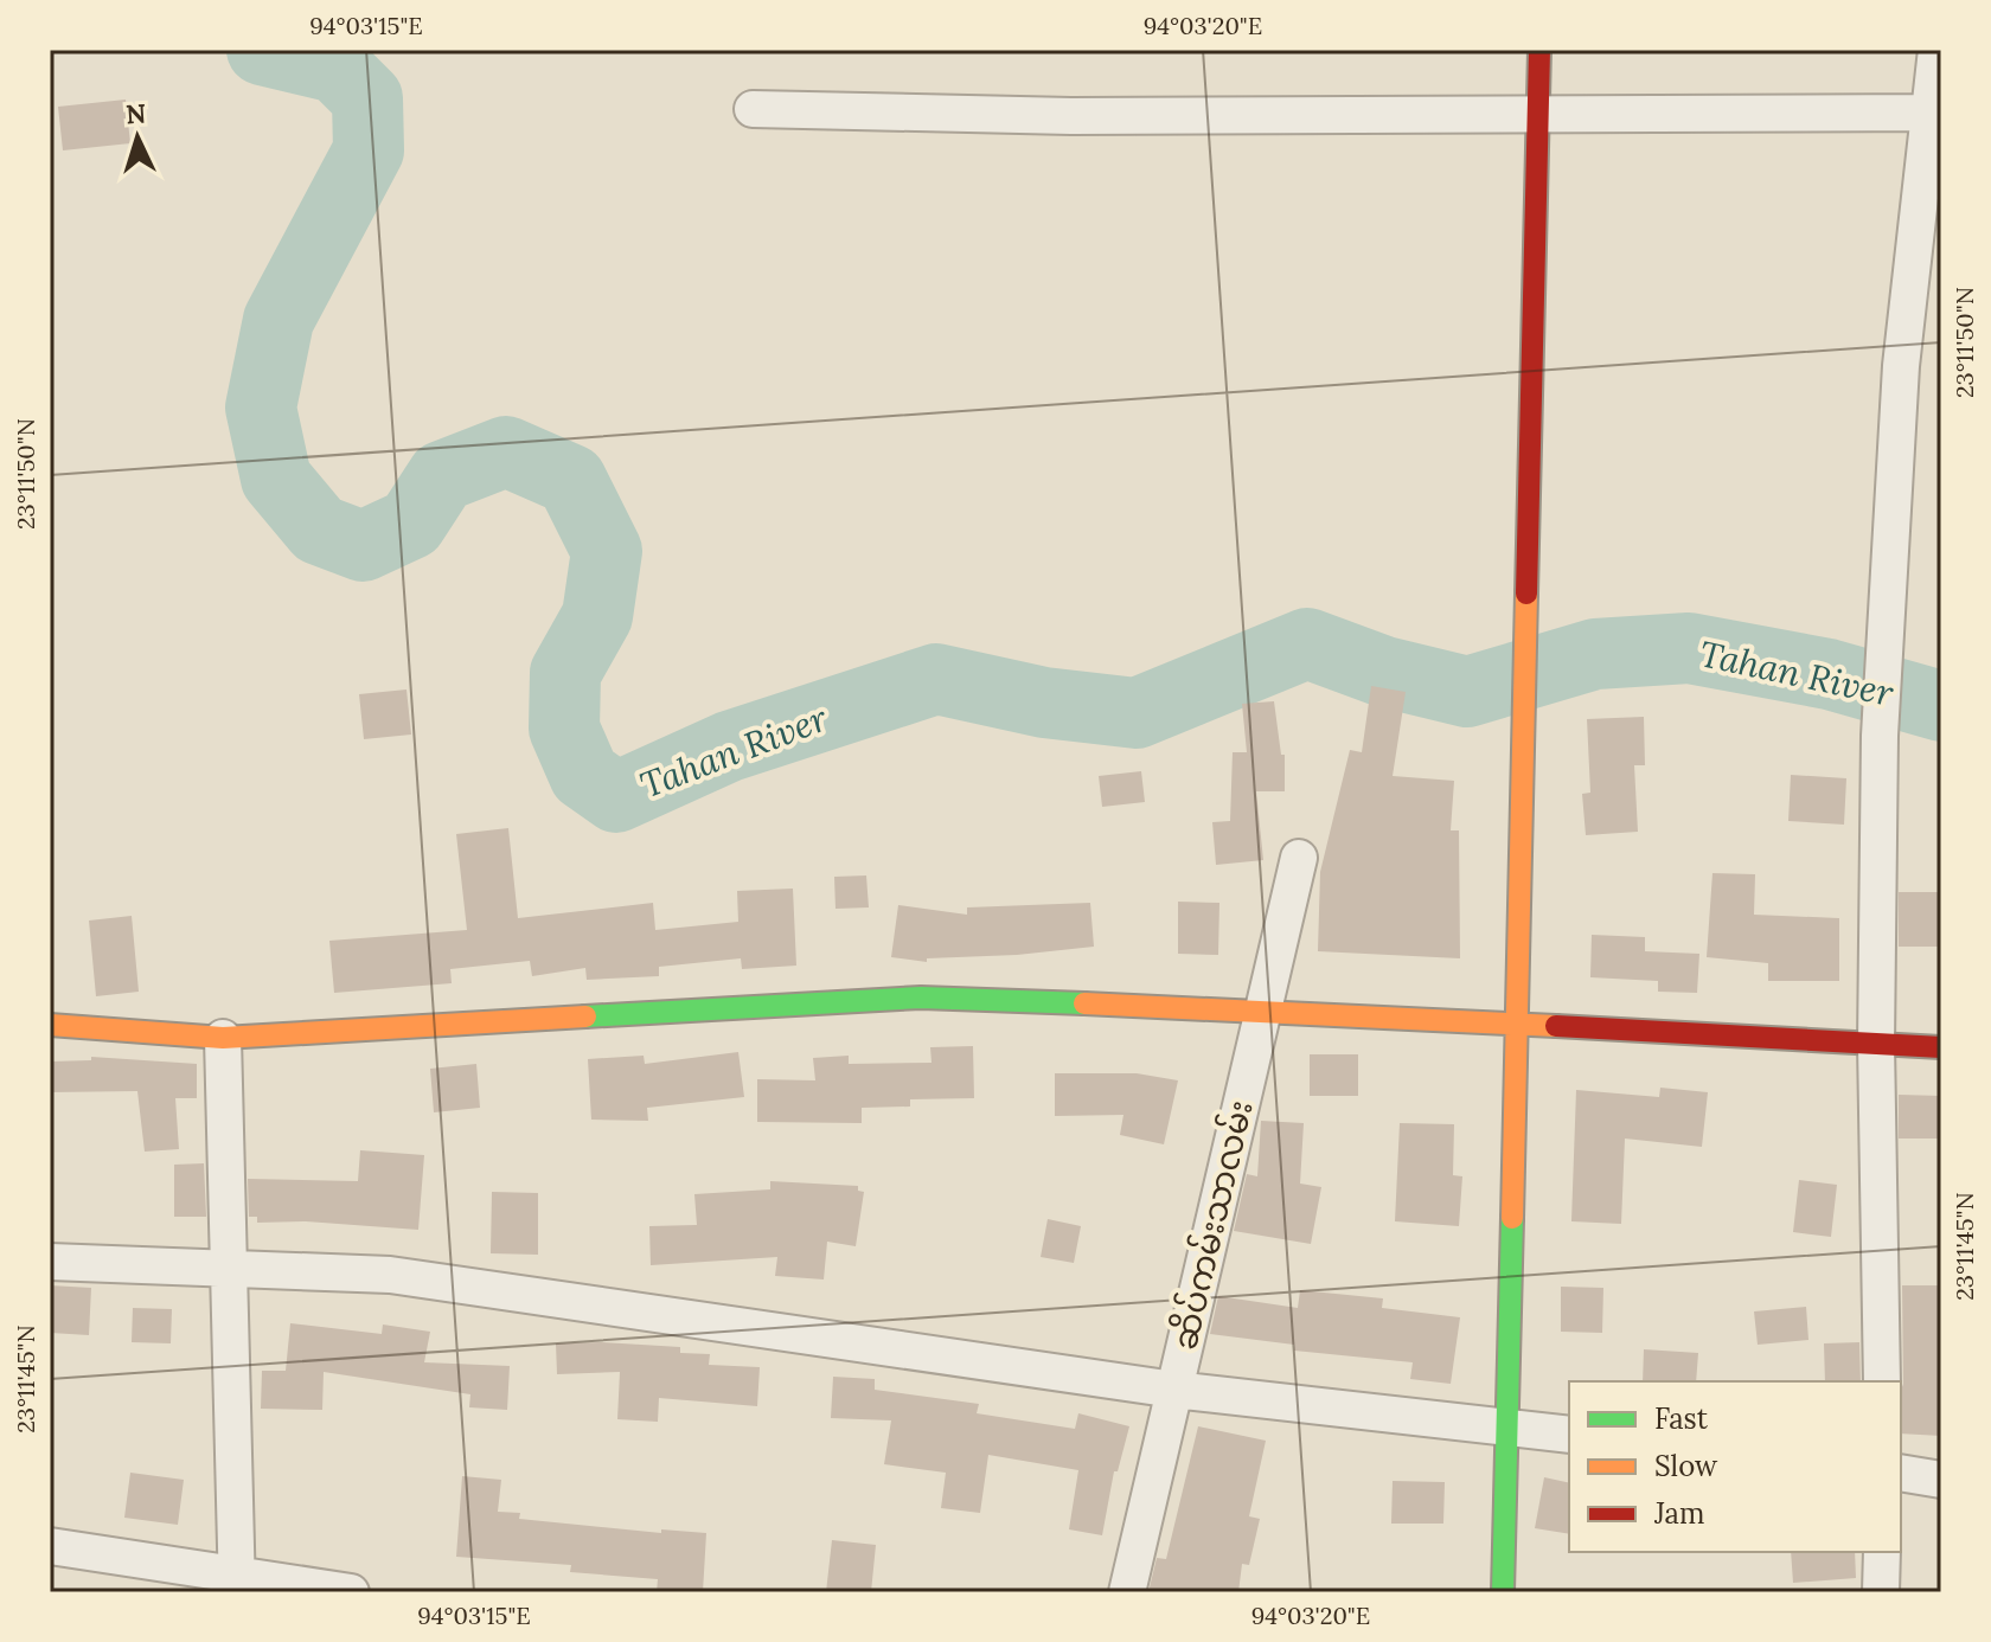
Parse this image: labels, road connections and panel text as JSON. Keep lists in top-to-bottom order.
{
  "streets": {
    "street": ["ဆိပ်ကမ်းသာလမ်း"]
  },
  "water": ["Tahan River"],
  "legend": ["Fast", "Slow", "Jam"],
  "north": "top",
  "coordinates": [
    "94°03'15\"E",
    "94°03'20\"E",
    "23°11'50\"N",
    "23°11'45\"N"
  ]
}
